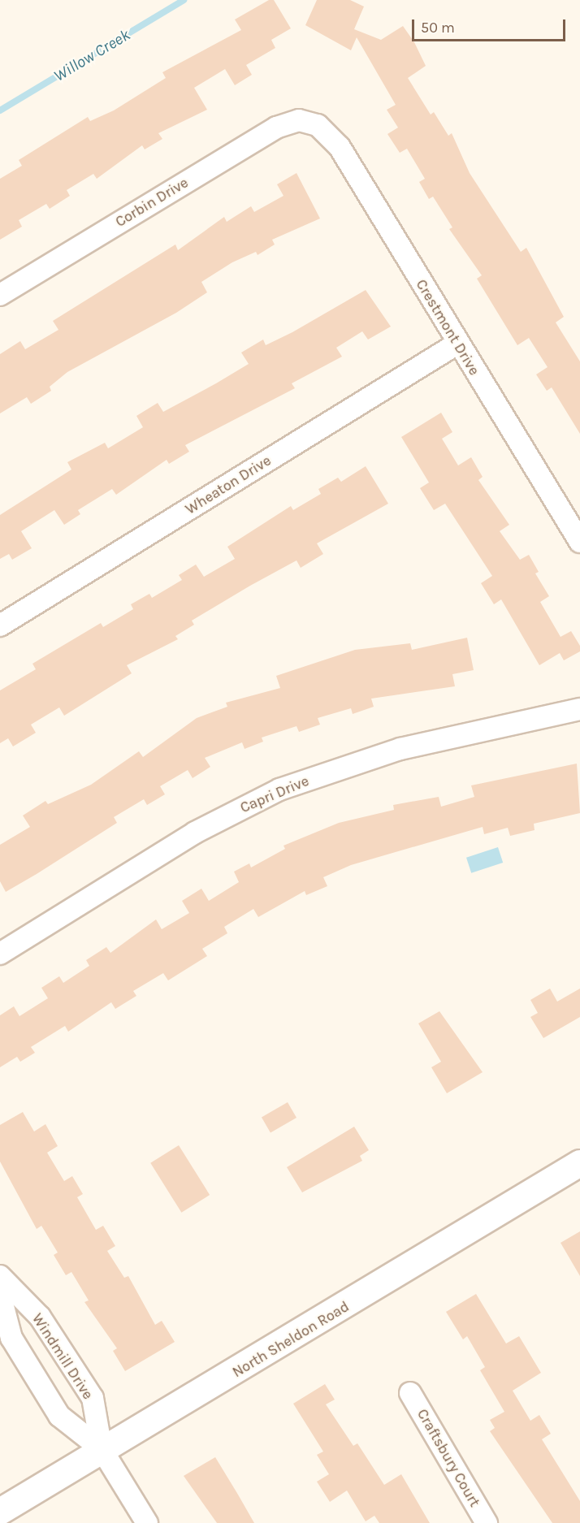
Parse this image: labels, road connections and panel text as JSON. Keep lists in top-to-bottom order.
{
  "streets": {
    "street": [
      "Corbin Drive",
      "Crestmont Drive",
      "Wheaton Drive",
      "Capri Drive",
      "North Sheldon Road",
      "Windmill Drive",
      "Craftsbury Court"
    ]
  },
  "crossings": [
    ["Corbin Drive", "Crestmont Drive"],
    ["Crestmont Drive", "Wheaton Drive"],
    ["North Sheldon Road", "Windmill Drive"]
  ],
  "water": ["Willow Creek"],
  "scale_bar": "50 m"
}
